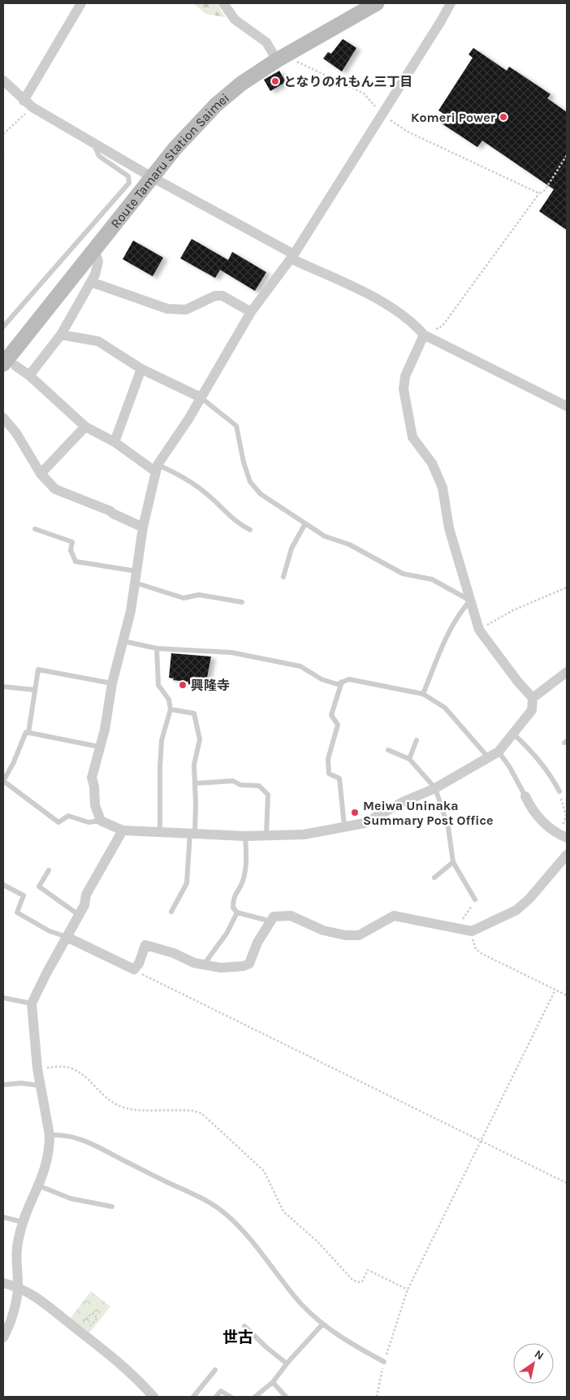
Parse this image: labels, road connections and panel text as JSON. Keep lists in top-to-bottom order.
{
  "streets": {
    "main road": ["Route Tamaru Station Saimei"]
  },
  "districts": ["世古"],
  "places": [
    "となりのれもん三丁目",
    "Komeri Power",
    "興隆寺",
    "Meiwa Uninaka Summary Post Office"
  ],
  "north": "top right"
}
